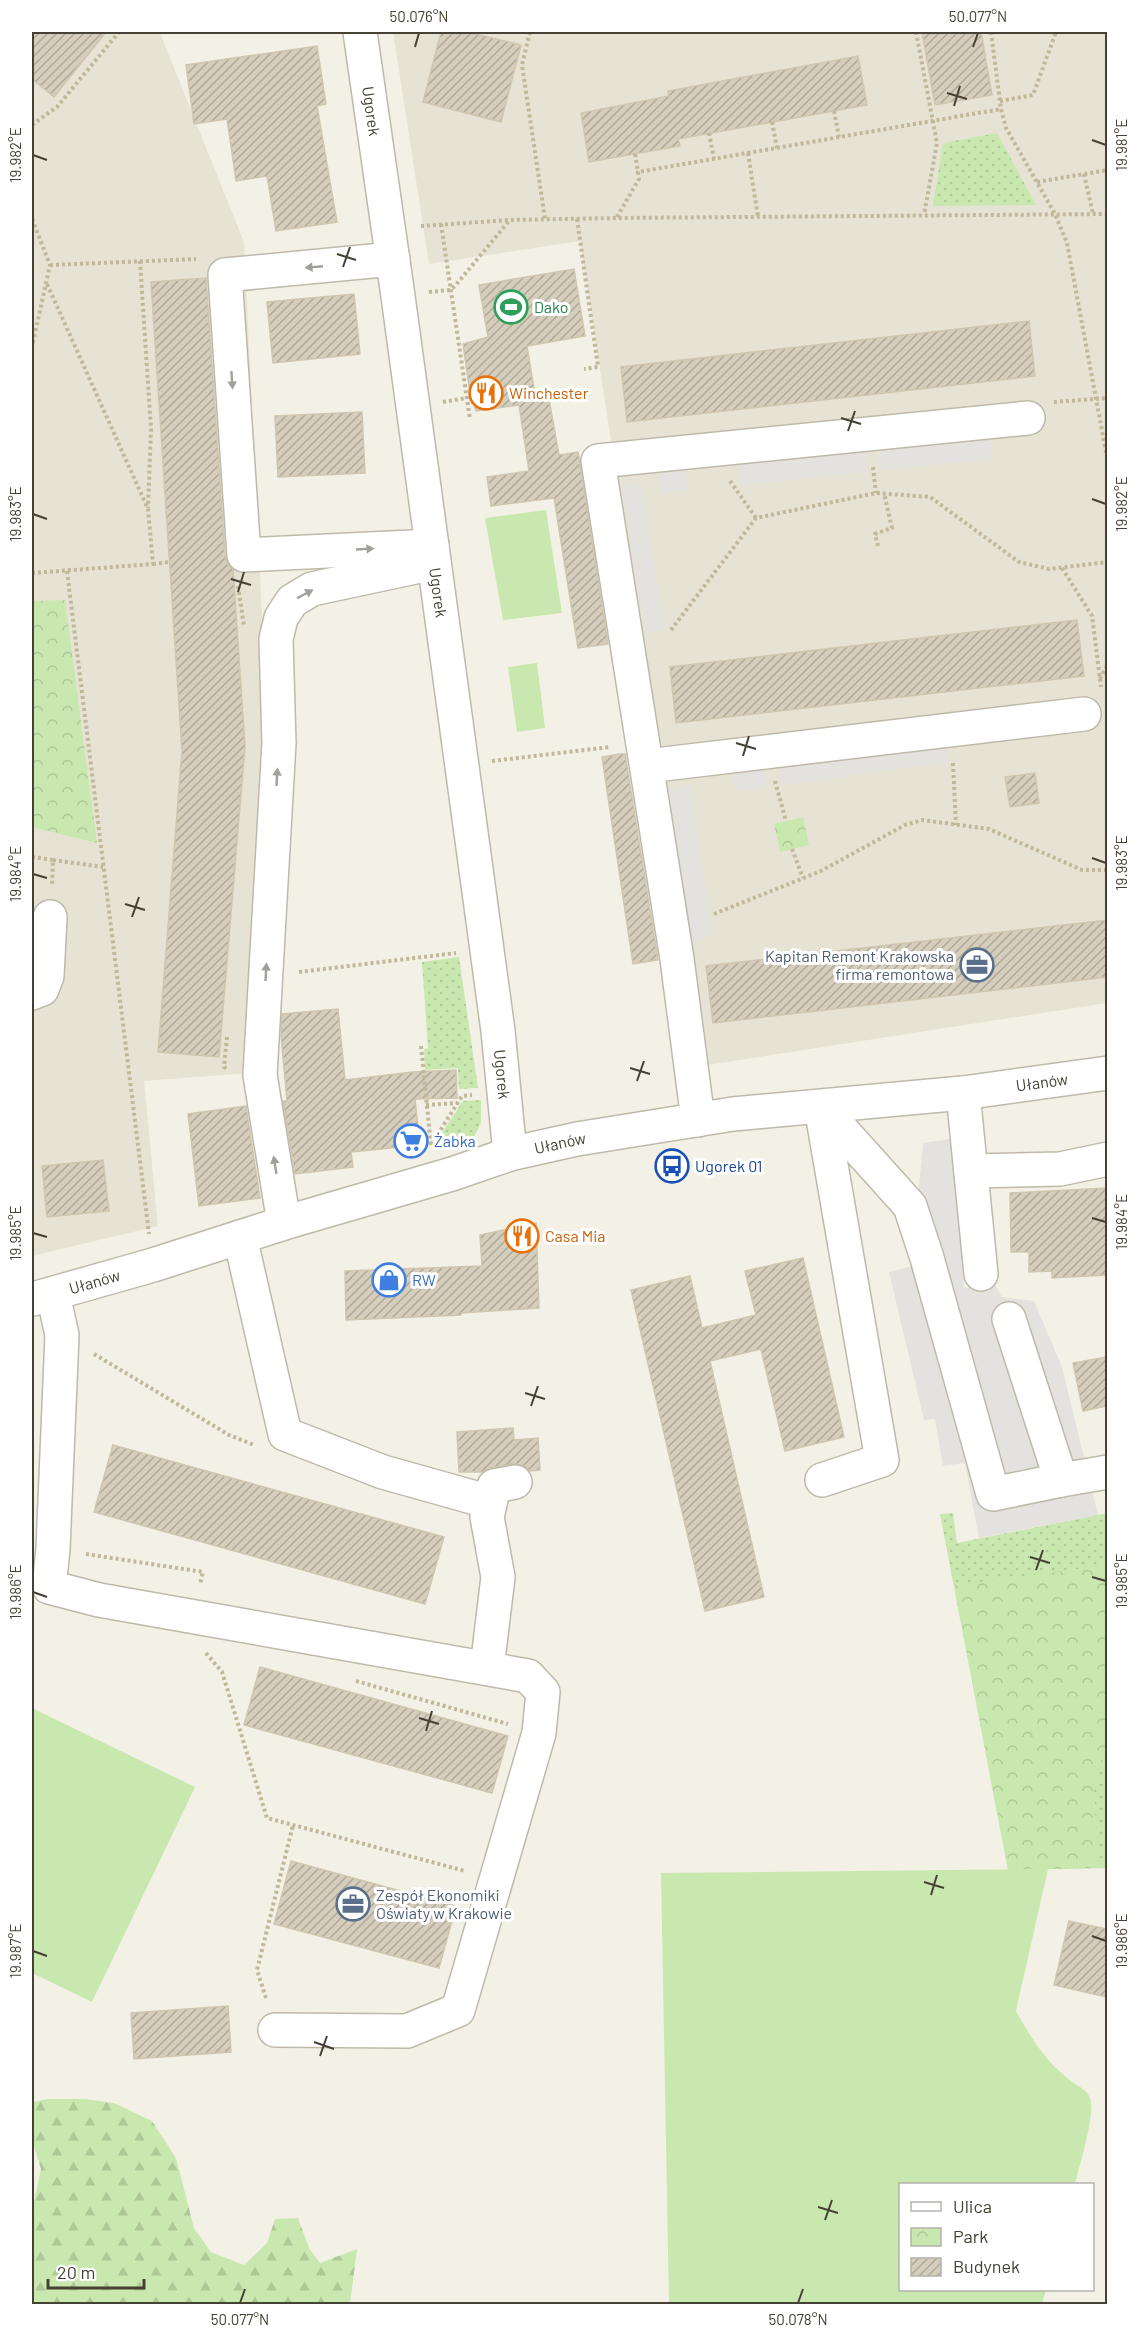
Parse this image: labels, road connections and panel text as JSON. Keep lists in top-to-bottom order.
{
  "streets": {
    "street": ["Ugorek", "Ułanów"]
  },
  "crossings": [
    ["Ugorek", "Ułanów"]
  ],
  "places": {
    "sports": ["Dako"],
    "restaurant": ["Winchester", "Casa Mia"],
    "office": ["Kapitan Remont Krakowska firma remontowa", "Zespół Ekonomiki Oświaty w Krakowie"],
    "supermarket": ["Żabka"],
    "bus stop": ["Ugorek 01"],
    "shop": ["RW"]
  },
  "legend": ["Ulica", "Park", "Budynek"],
  "scale_bar": "20 m",
  "coordinates": [
    "50.076°N",
    "50.077°N",
    "19.981°E",
    "19.982°E",
    "19.983°E",
    "19.984°E",
    "19.985°E",
    "19.986°E",
    "19.987°E",
    "50.078°N"
  ]
}
